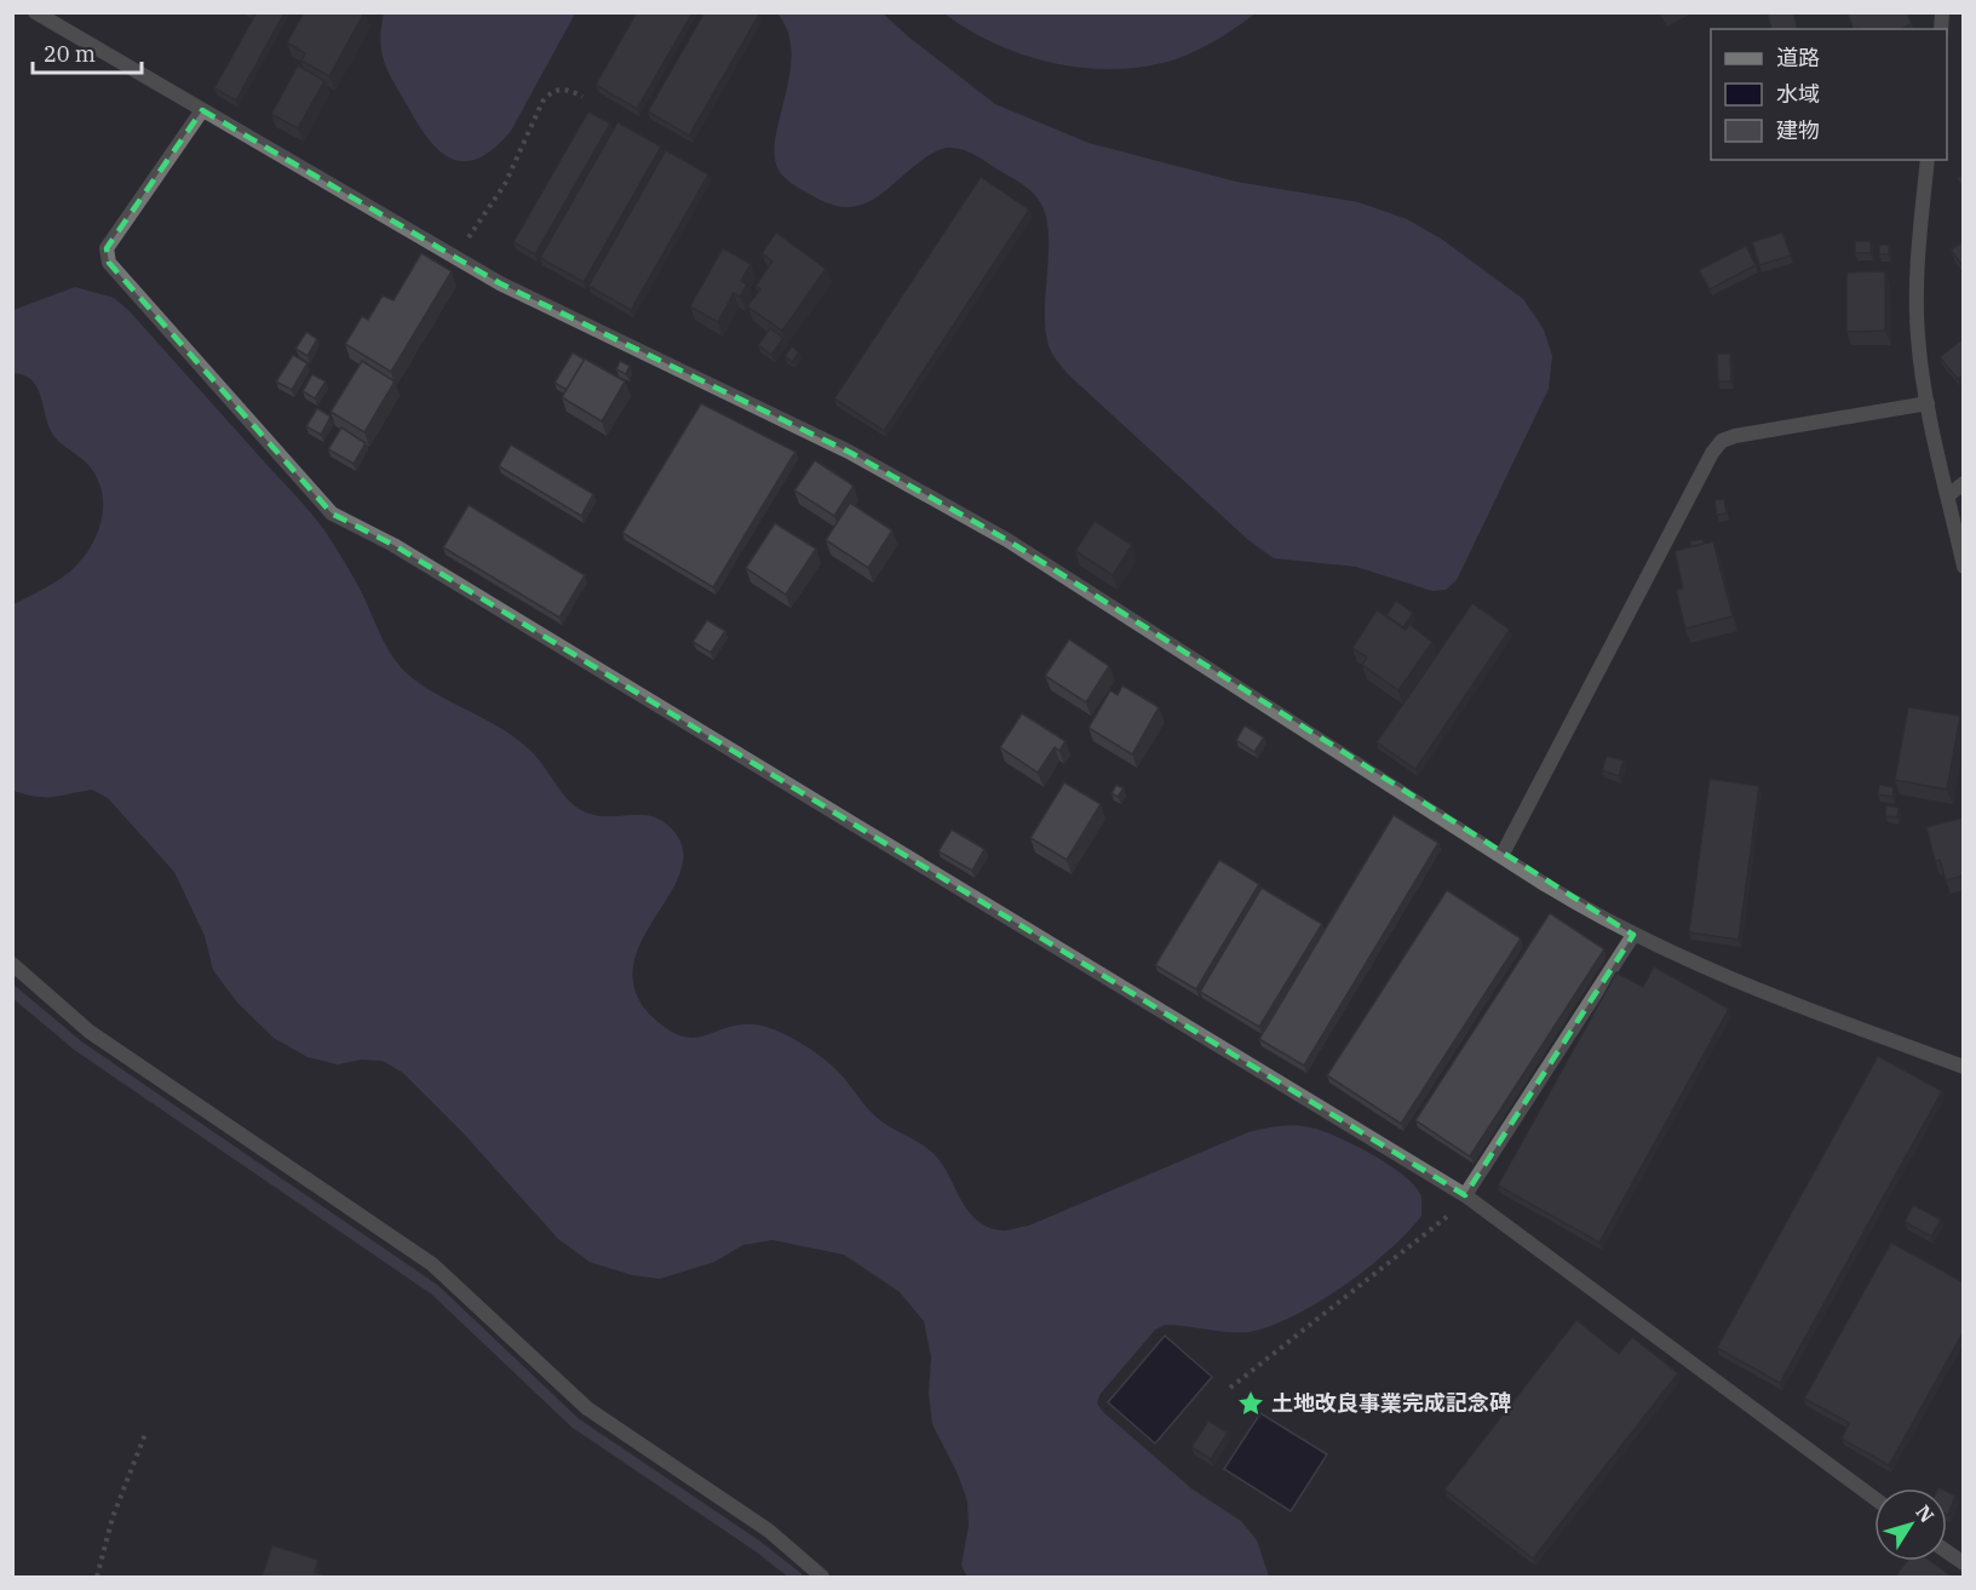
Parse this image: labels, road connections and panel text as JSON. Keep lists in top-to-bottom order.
{
  "places": {
    "place": ["土地改良事業完成記念碑"]
  },
  "legend": ["道路", "水域", "建物"],
  "scale_bar": "20 m",
  "north": "top right"
}
